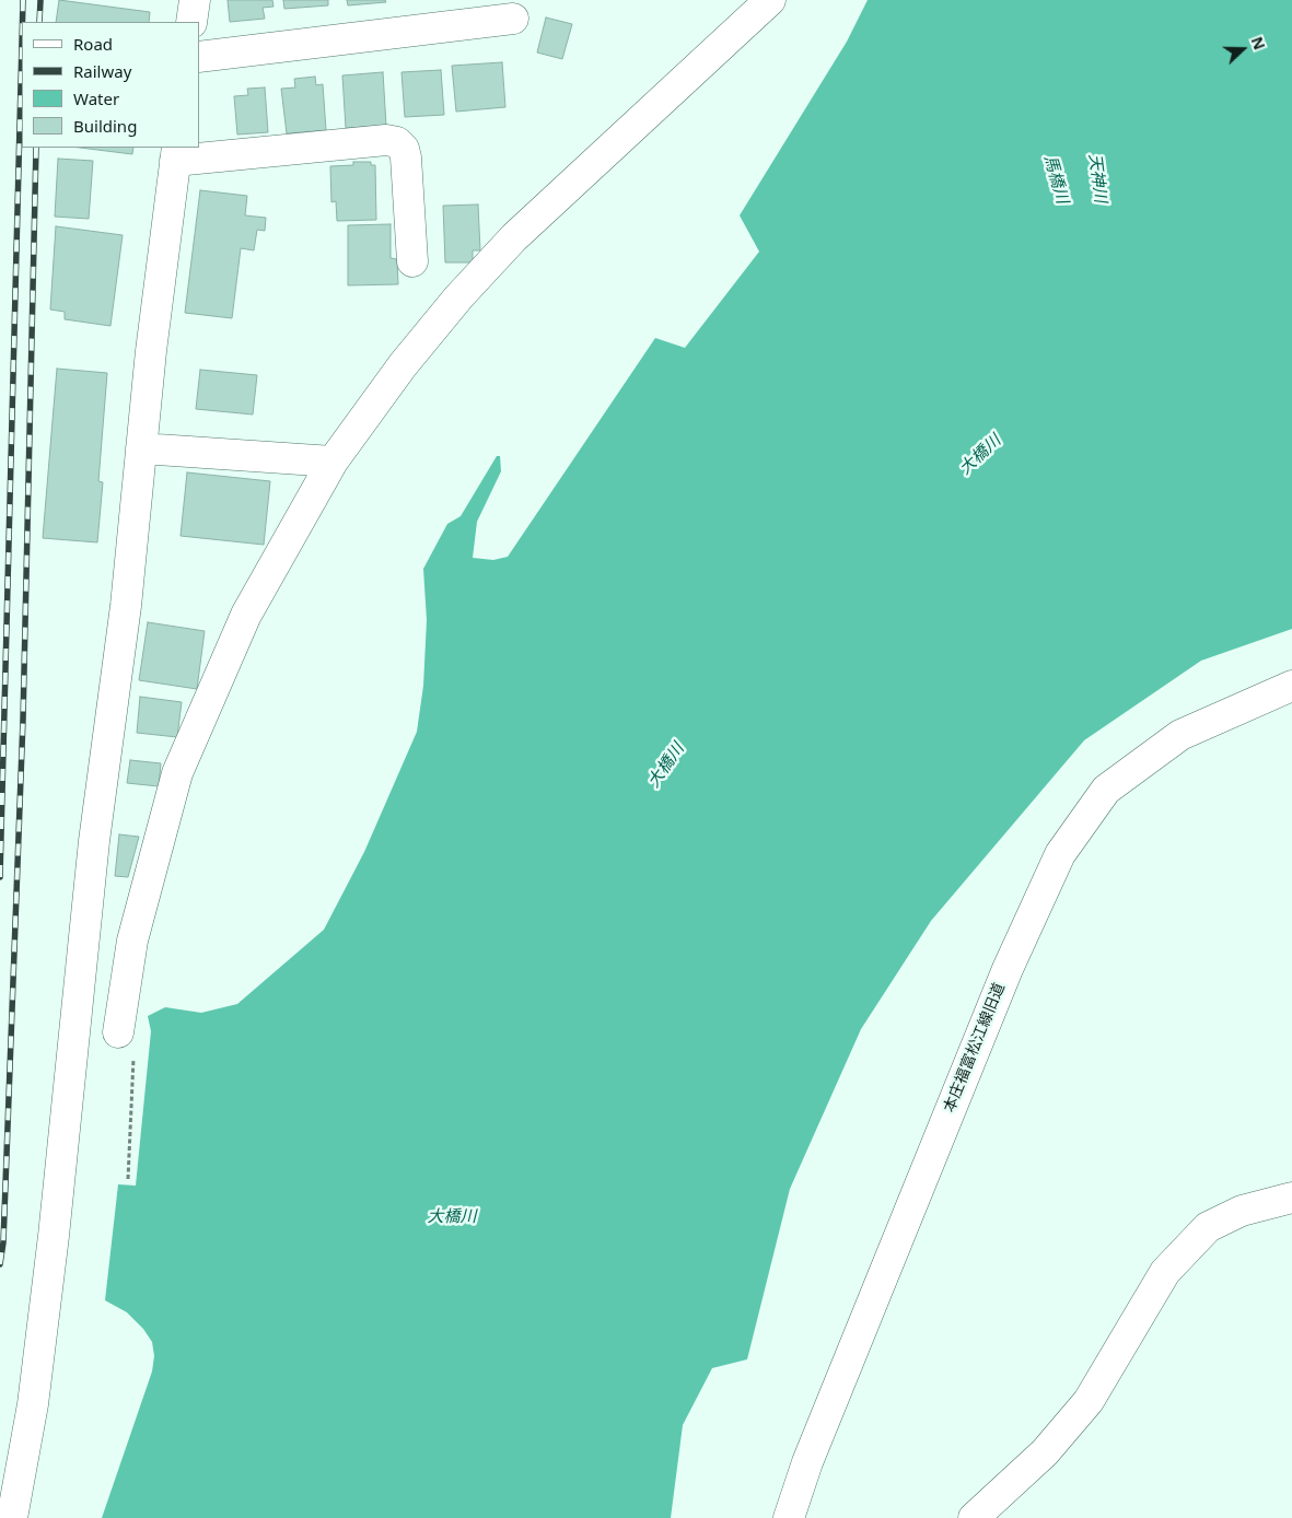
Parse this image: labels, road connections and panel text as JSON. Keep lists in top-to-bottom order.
{
  "streets": {
    "street": ["本庄福富松江線旧道"]
  },
  "water": ["天神川", "馬橋川", "大橋川"],
  "legend": [
    "Road",
    "Railway",
    "Water",
    "Building"
  ],
  "north": "right"
}
